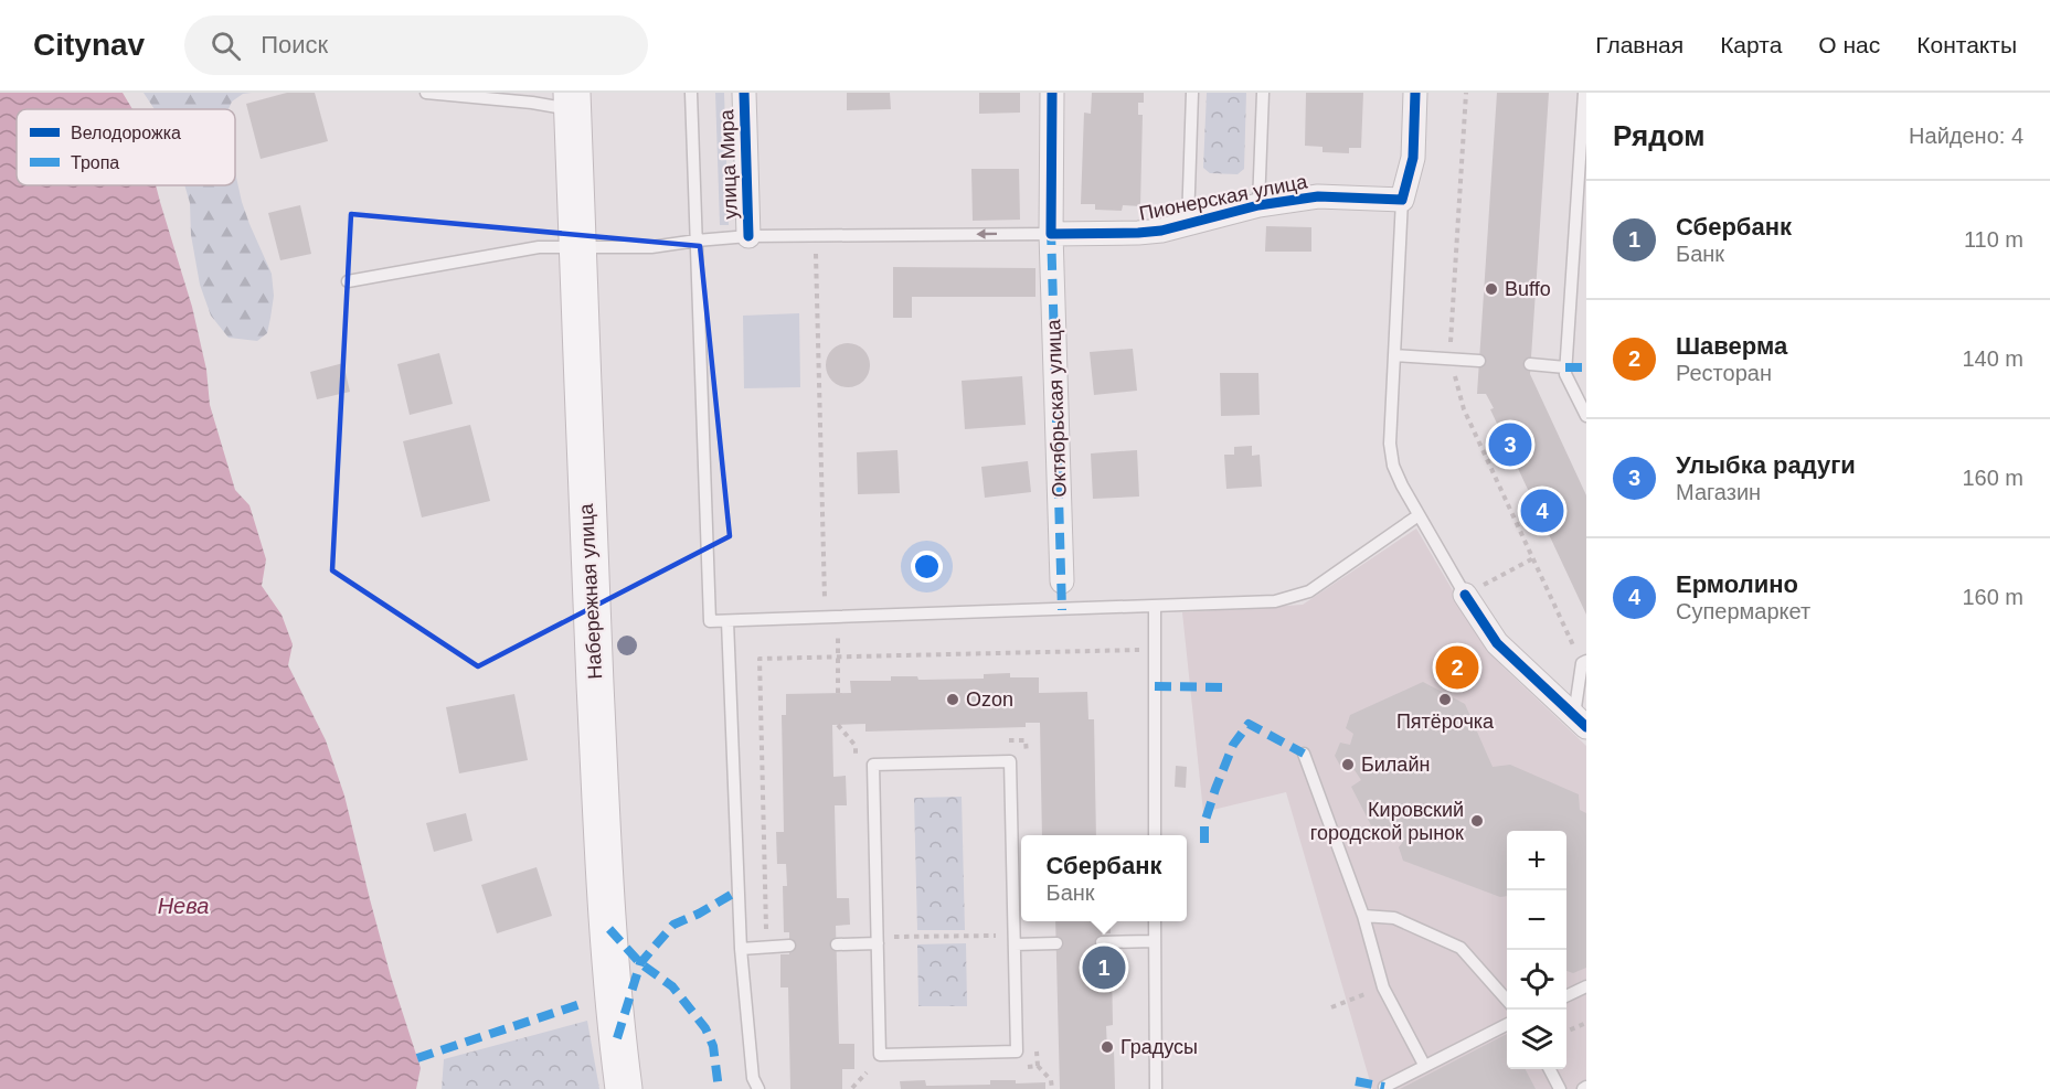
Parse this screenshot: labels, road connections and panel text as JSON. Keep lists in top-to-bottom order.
{
  "streets": {
    "main road": ["Набережная улица"],
    "street": ["улица Мира", "Пионерская улица", "Октябрьская улица"]
  },
  "crossings": [
    ["Пионерская улица", "Октябрьская улица"]
  ],
  "water": ["Нева"],
  "places": [
    "Buffo",
    "Ozon",
    "Пятёрочка",
    "Билайн",
    "Кировский городской рынок",
    "Градусы"
  ],
  "legend": ["Велодорожка", "Тропа"],
  "page": {
    "header": "Citynav",
    "search": "Поиск",
    "nav": [
      "Главная",
      "Карта",
      "О нас",
      "Контакты"
    ],
    "heading": ["Рядом", "Найдено: 4"],
    "list": [
      {
        "mark": "1",
        "name": "Сбербанк",
        "note": "Банк",
        "value": "110 m"
      },
      {
        "mark": "2",
        "name": "Шаверма",
        "note": "Ресторан",
        "value": "140 m"
      },
      {
        "mark": "3",
        "name": "Улыбка радуги",
        "note": "Магазин",
        "value": "160 m"
      },
      {
        "mark": "4",
        "name": "Ермолино",
        "note": "Супермаркет",
        "value": "160 m"
      }
    ],
    "pins": [
      "3",
      "4",
      "2",
      "1"
    ],
    "map_buttons": ["+", "−"],
    "popup": ["Сбербанк", "Банк"]
  }
}
